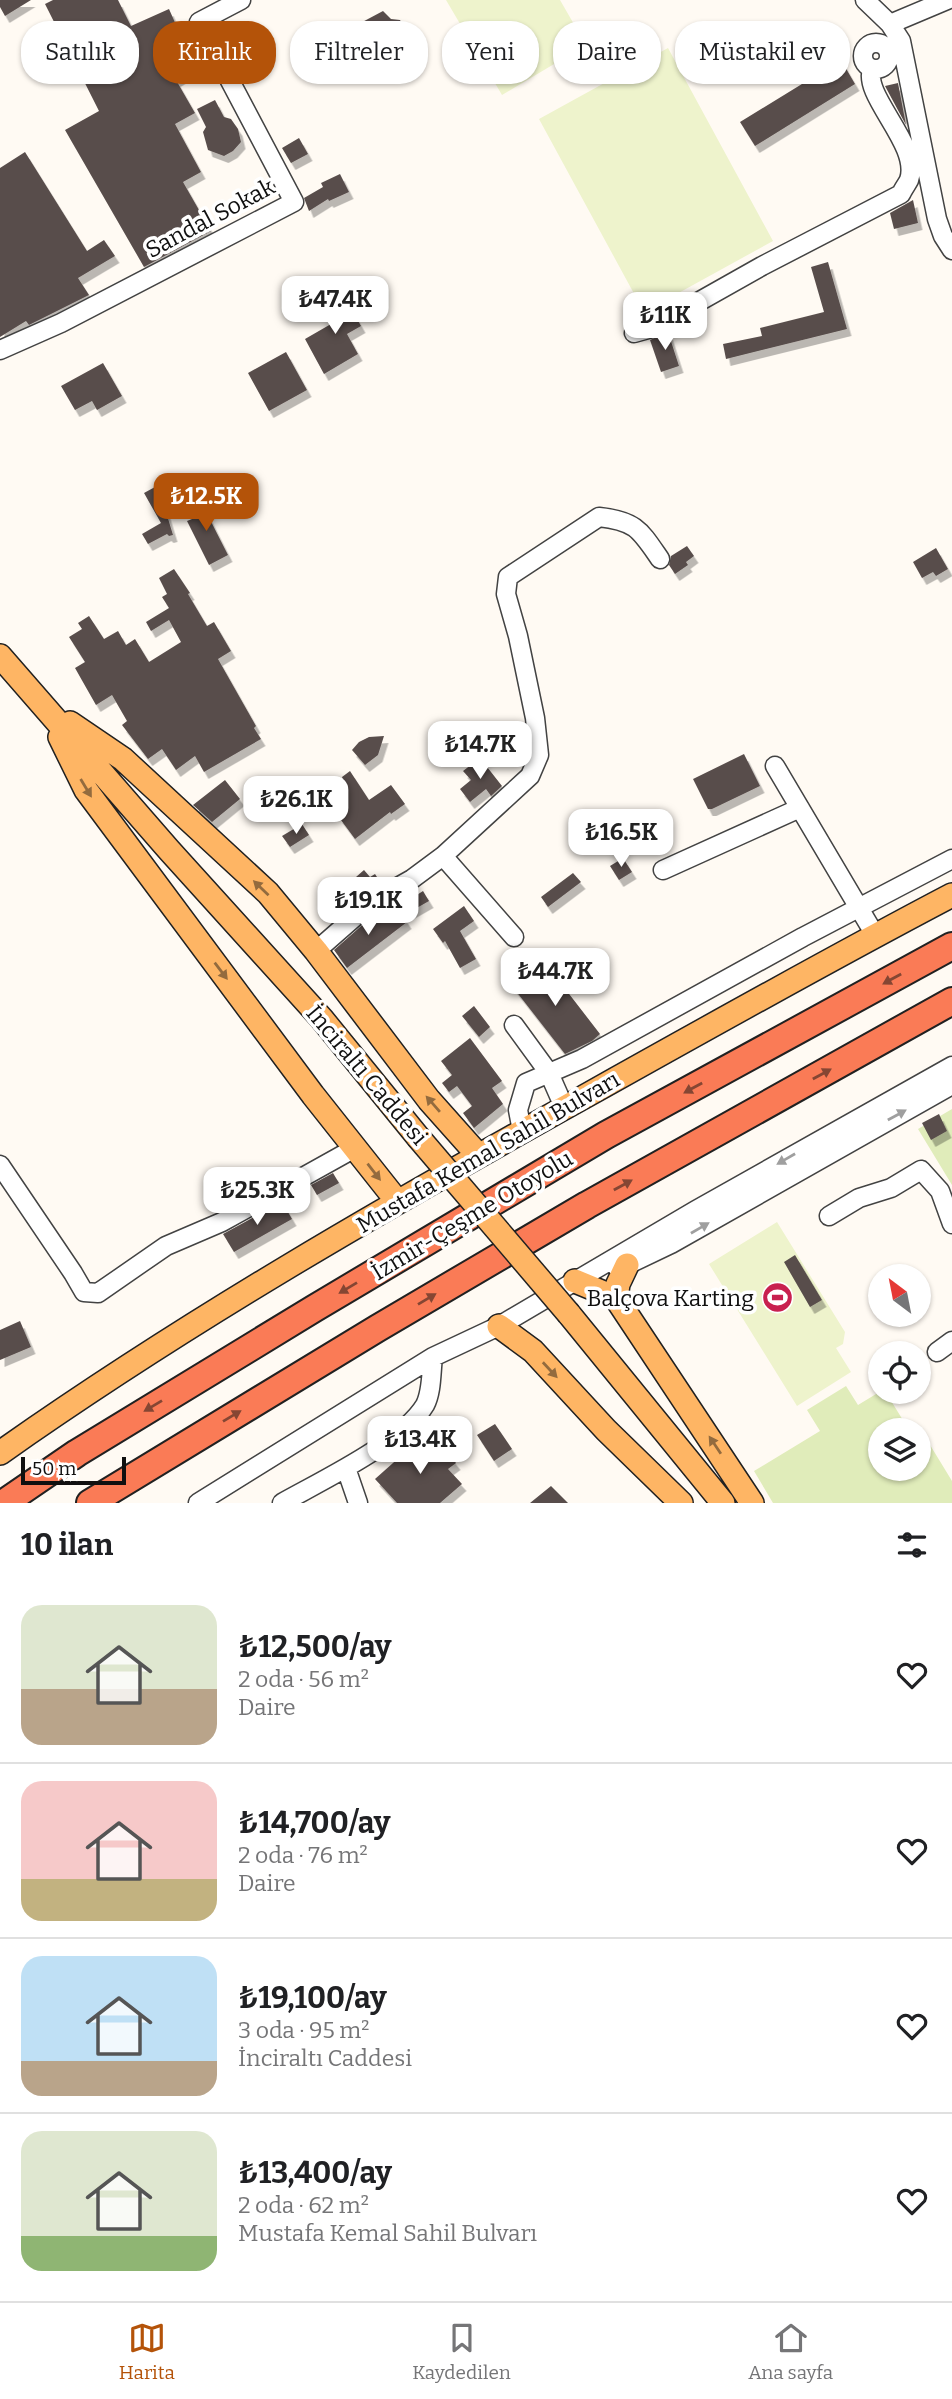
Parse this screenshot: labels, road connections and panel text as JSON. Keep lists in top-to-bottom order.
{
  "streets": {
    "highway": ["İzmir-Çeşme Otoyolu"],
    "main road": ["İnciraltı Caddesi", "Mustafa Kemal Sahil Bulvarı"],
    "street": ["Sandal Sokak"]
  },
  "places": {
    "sports": ["Balçova Karting"]
  },
  "scale_bar": "50 m",
  "north": "top left",
  "page": {
    "chip": [
      "Satılık",
      "Kiralık",
      "Filtreler",
      "Yeni",
      "Daire",
      "Müstakil ev"
    ],
    "price": [
      "₺47.4K",
      "₺11K",
      "₺12.5K",
      "₺14.7K",
      "₺26.1K",
      "₺16.5K",
      "₺19.1K",
      "₺44.7K",
      "₺25.3K",
      "₺13.4K"
    ],
    "scale": "50 m",
    "heading": "10 ilan",
    "list": [
      {
        "name": "₺12,500/ay",
        "note": "2 oda · 56 m² · Daire"
      },
      {
        "name": "₺14,700/ay",
        "note": "2 oda · 76 m² · Daire"
      },
      {
        "name": "₺19,100/ay",
        "note": "3 oda · 95 m² · İnciraltı Caddesi"
      },
      {
        "name": "₺13,400/ay",
        "note": "2 oda · 62 m² · Mustafa Kemal Sahil Bulvarı"
      }
    ],
    "tabs": ["Harita", "Kaydedilen", "Ana sayfa"]
  }
}
